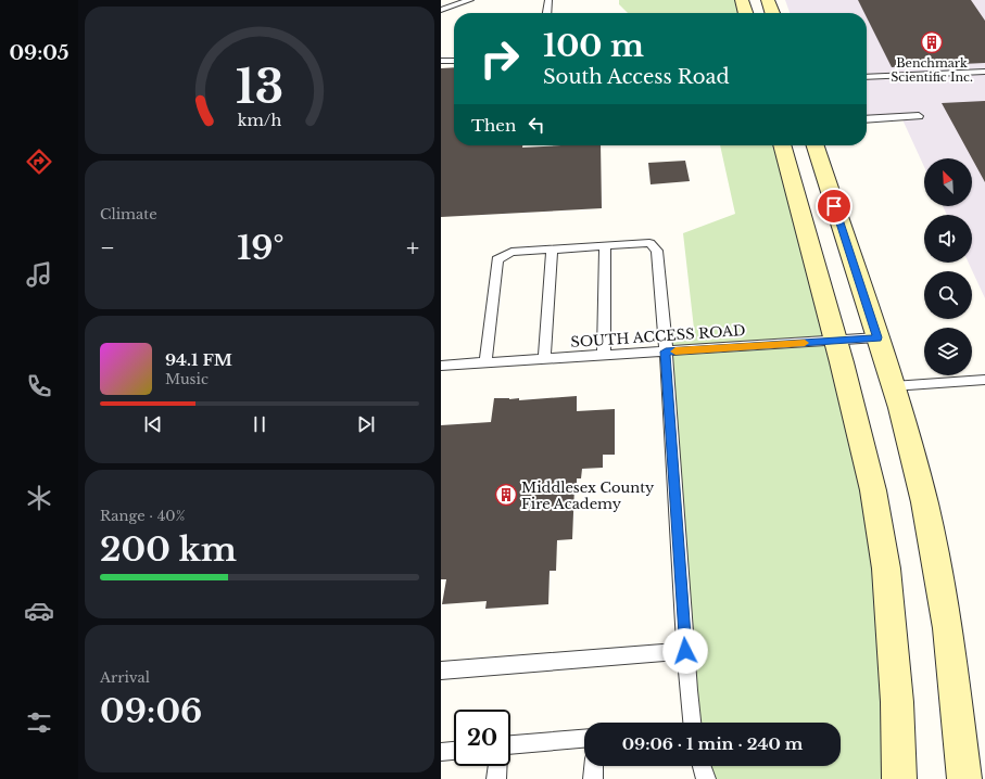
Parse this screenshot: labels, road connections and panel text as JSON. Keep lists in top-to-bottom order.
{
  "streets": {
    "lane": ["SOUTH ACCESS ROAD"]
  },
  "places": {
    "building": ["Benchmark Scientific Inc.", "Middlesex County Fire Academy"]
  },
  "north": "top left",
  "page": {
    "tabs": "09:05",
    "turn": ["100 m", "South Access Road"],
    "then": "Then",
    "tile": [
      "Climate",
      ["Range · 40%", "200 km"],
      ["Arrival", "09:06"]
    ],
    "heat": ["−", "19°", "+"],
    "song": ["94.1 FM", "Music"],
    "limit": "20",
    "trip": "09:06 · 1 min · 240 m",
    "gauge": ["13", "km/h"]
  }
}
